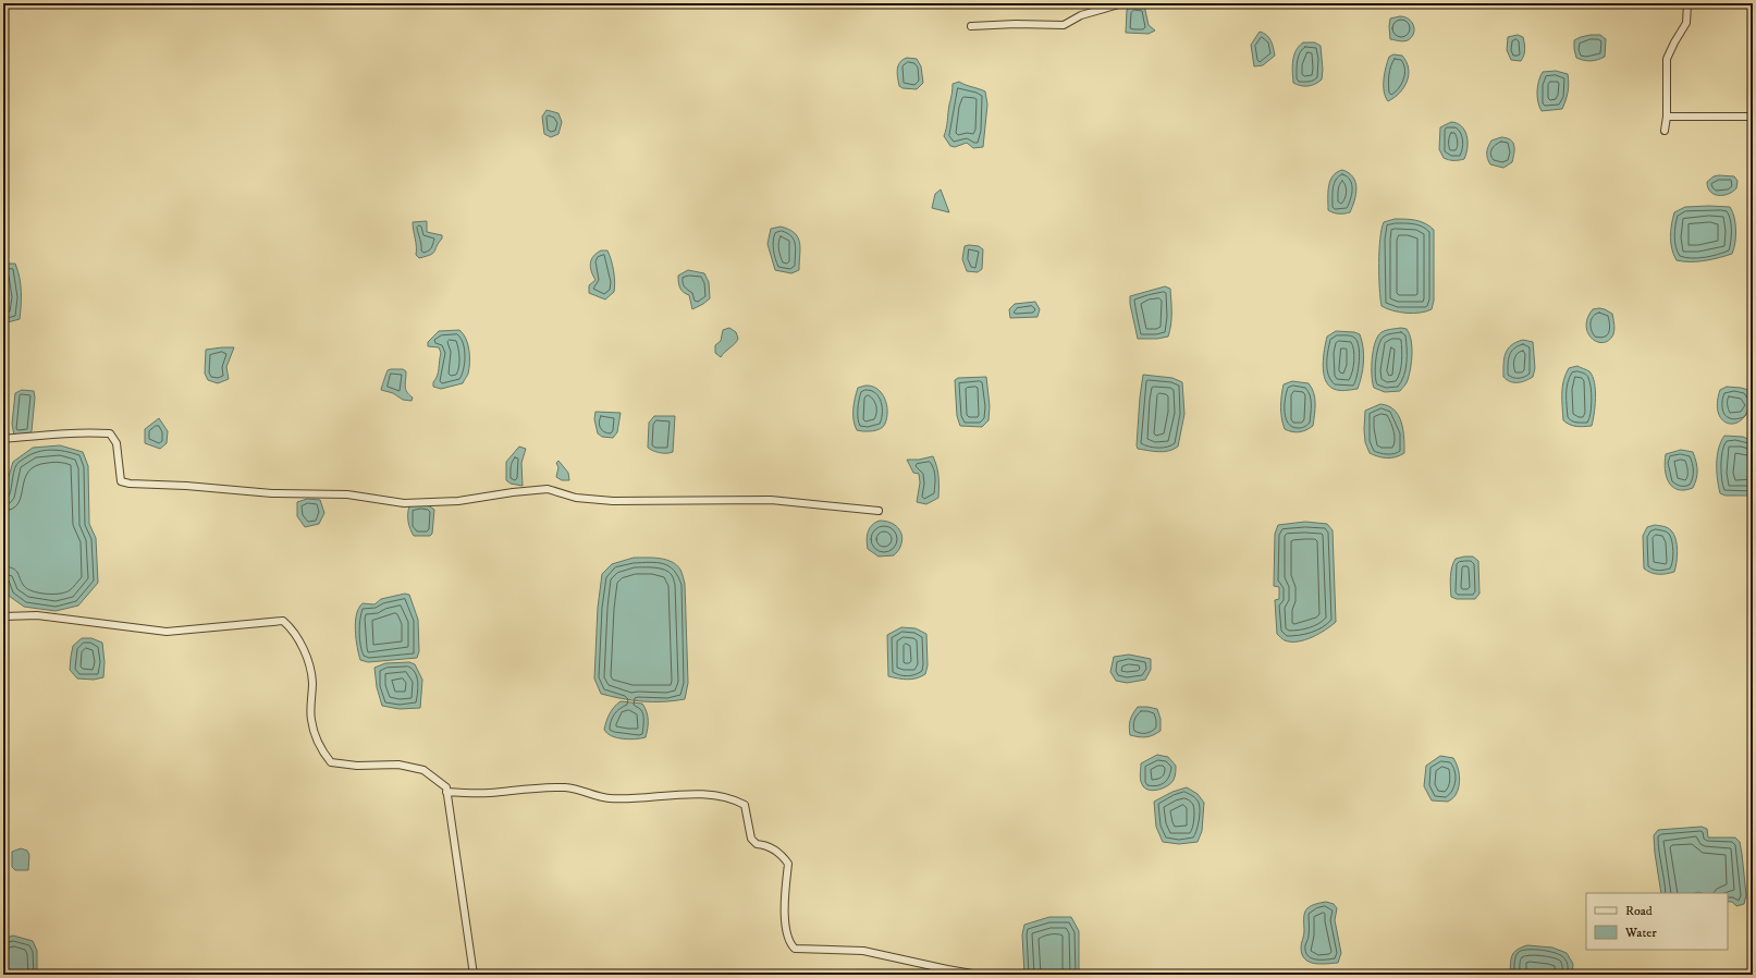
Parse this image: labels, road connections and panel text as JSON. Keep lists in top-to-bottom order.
{
  "legend": ["Road", "Water"]
}
